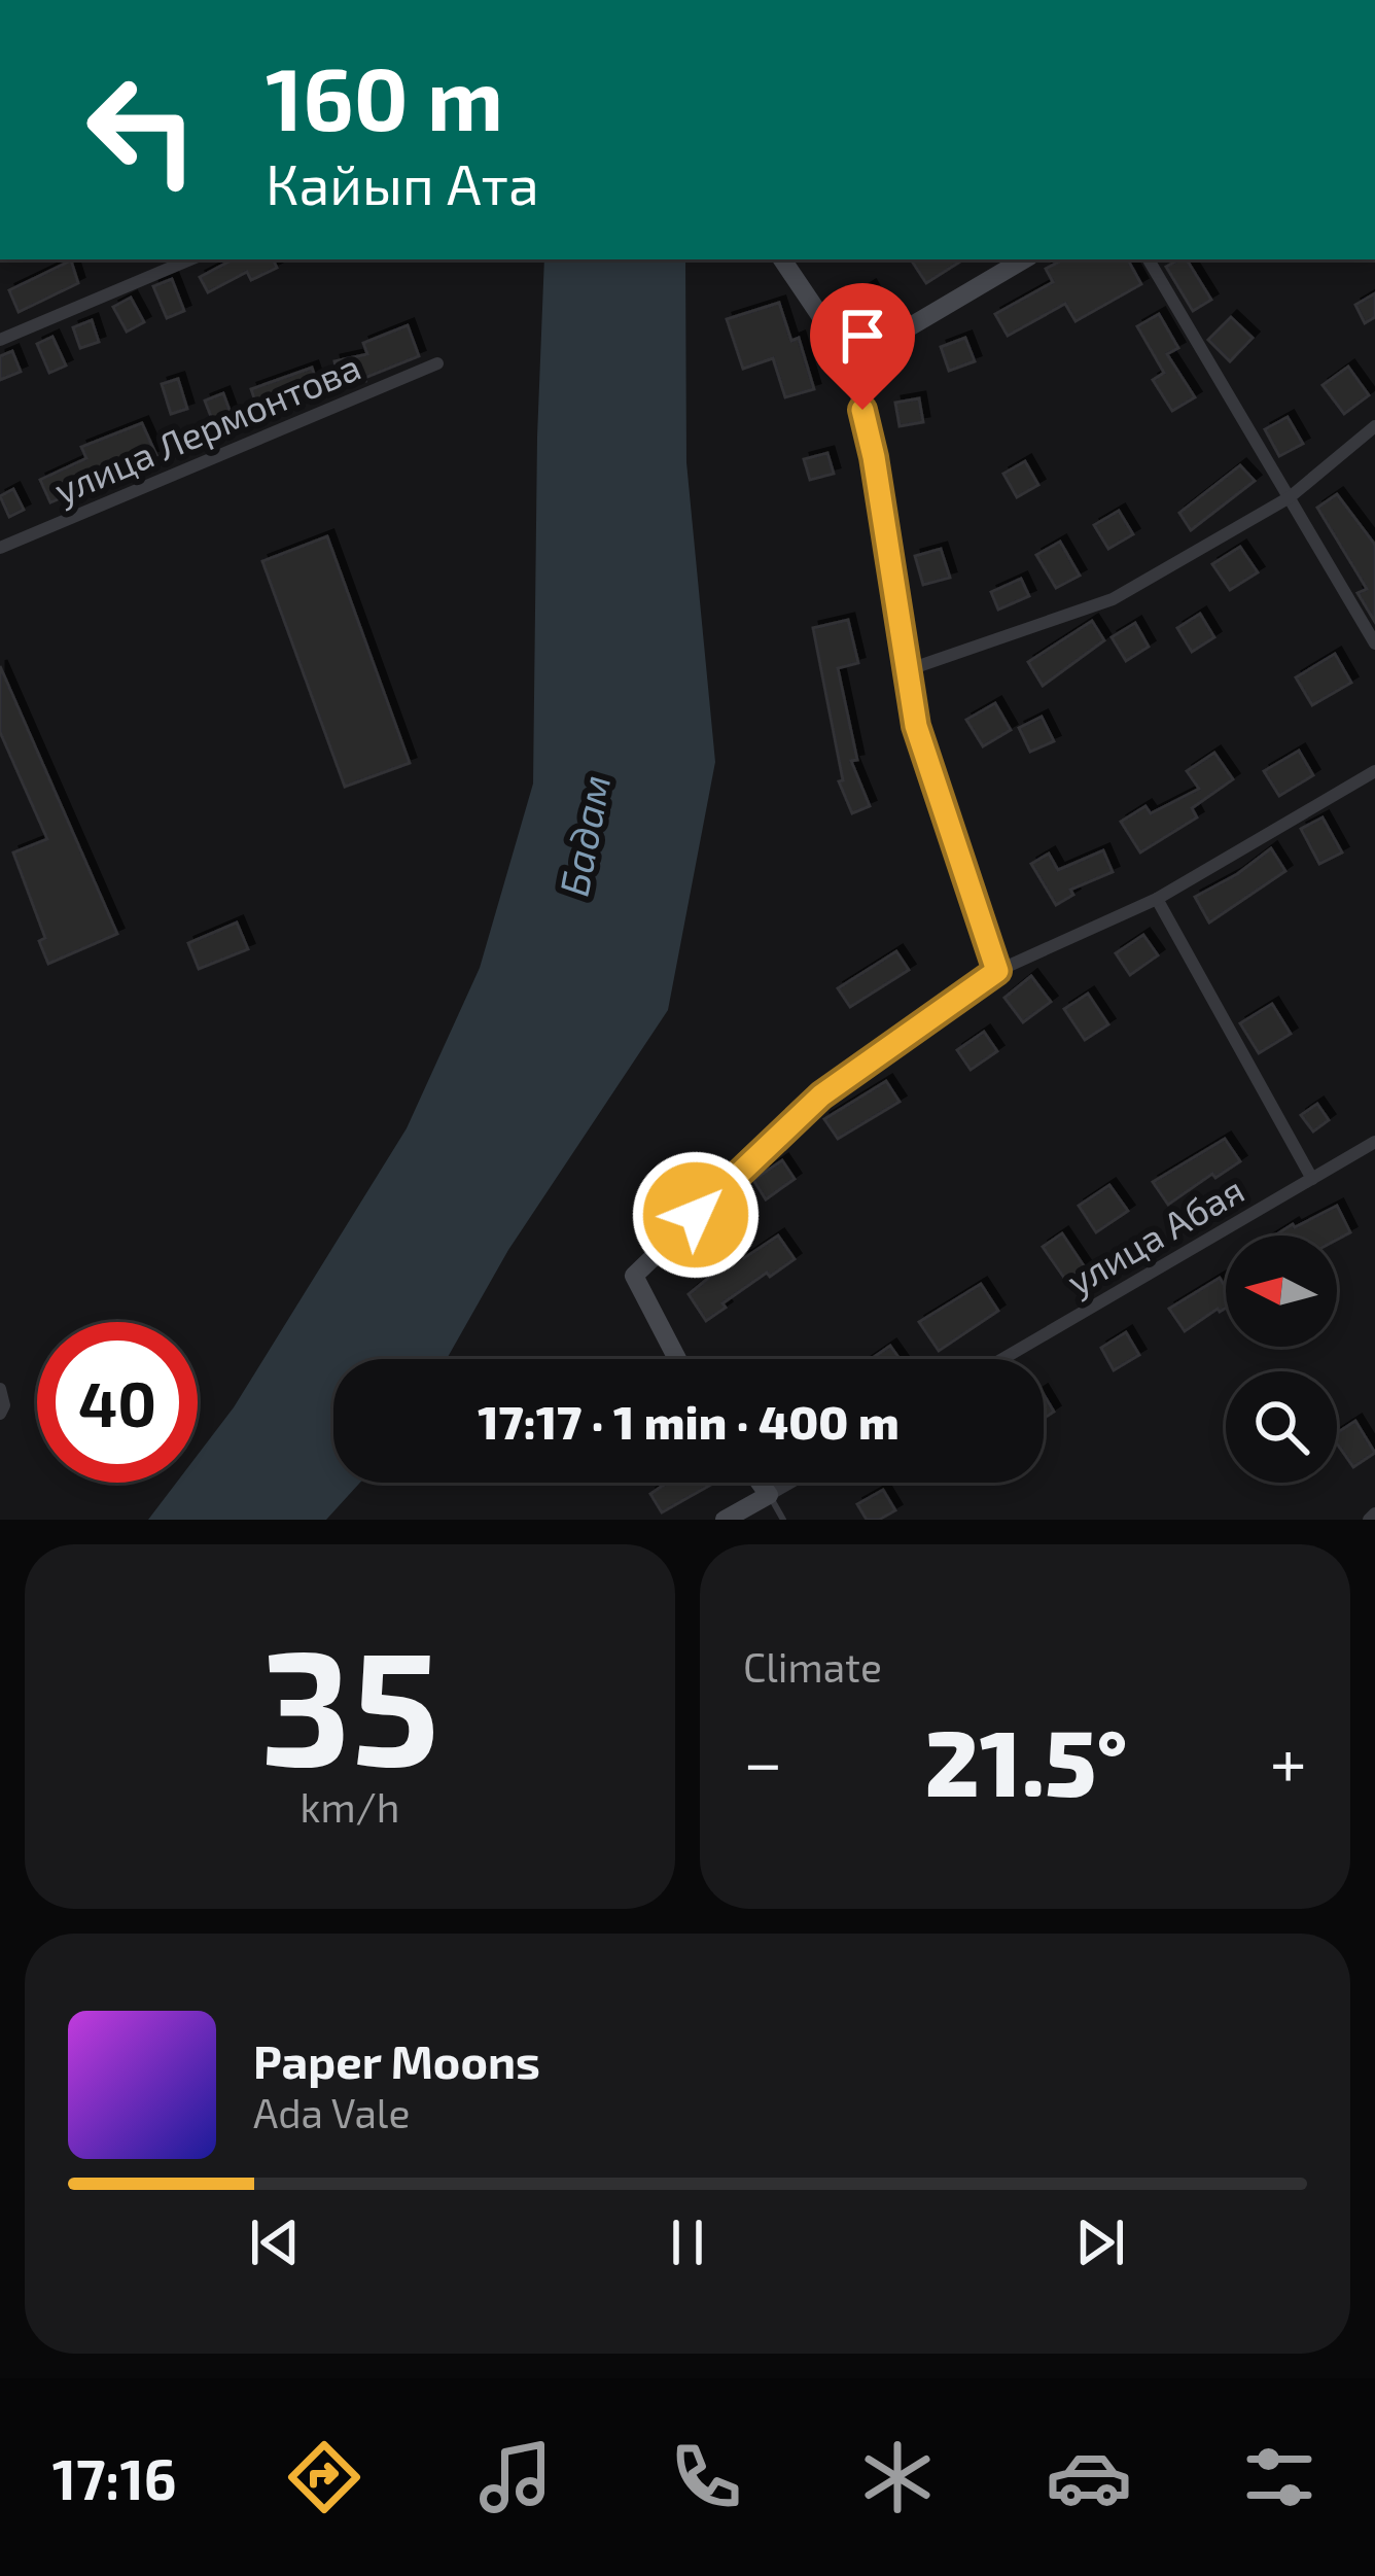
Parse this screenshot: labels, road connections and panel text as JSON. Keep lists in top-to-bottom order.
{
  "streets": {
    "street": ["улица Лермонтова", "улица Абая"]
  },
  "water": ["Бадам"],
  "north": "left",
  "page": {
    "turn": ["160 m", "Кайып Ата"],
    "limit": "40",
    "trip": "17:17 · 1 min · 400 m",
    "tile": [
      ["35", "km/h"],
      "Climate"
    ],
    "heat": ["−", "21.5°", "+"],
    "song": ["Paper Moons", "Ada Vale"],
    "tabs": "17:16"
  }
}
